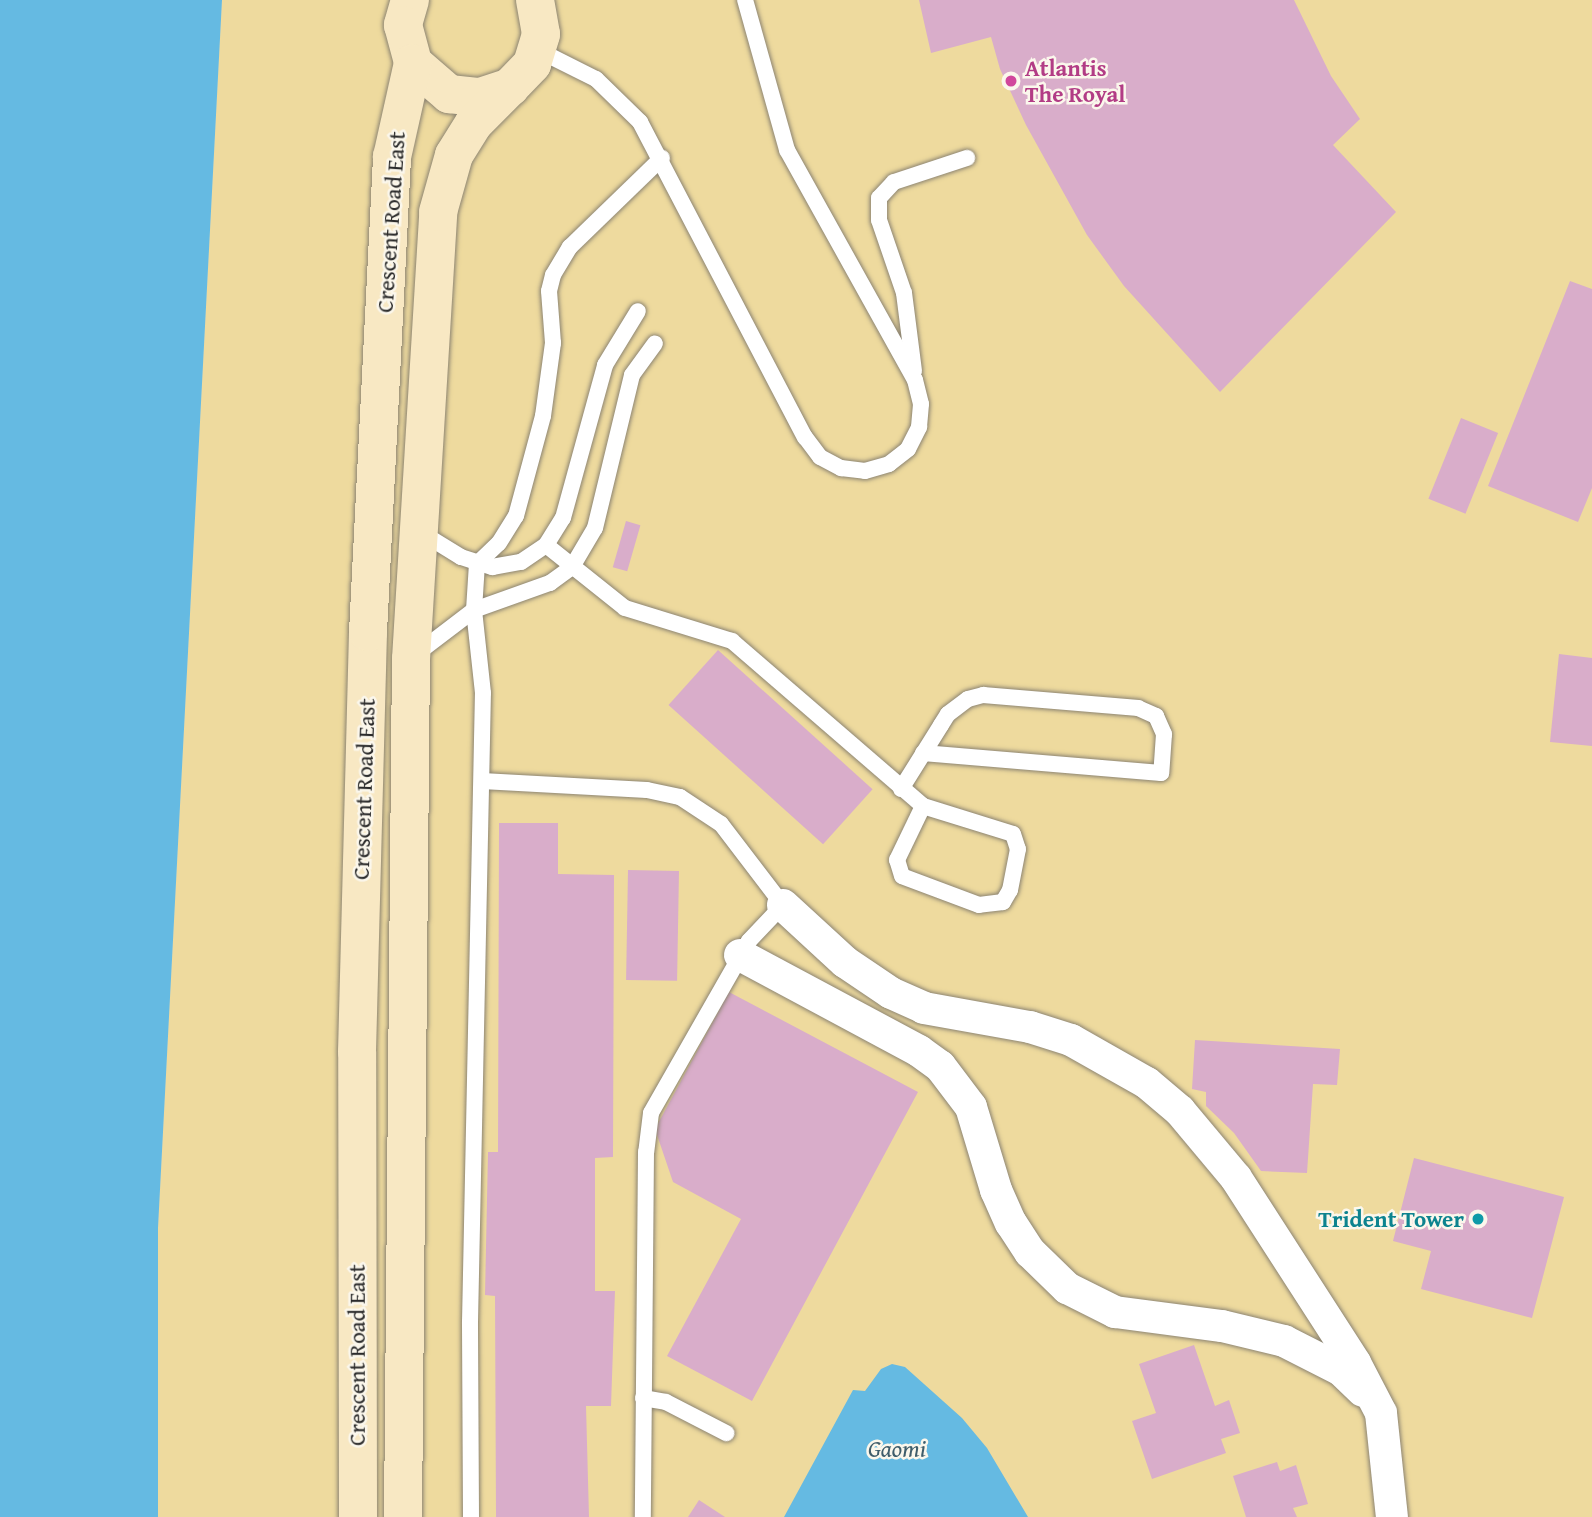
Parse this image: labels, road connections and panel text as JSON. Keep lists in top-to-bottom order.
{
  "streets": {
    "main road": ["Crescent Road East"]
  },
  "water": ["Gaomi"],
  "places": ["Atlantis The Royal", "Trident Tower"]
}
